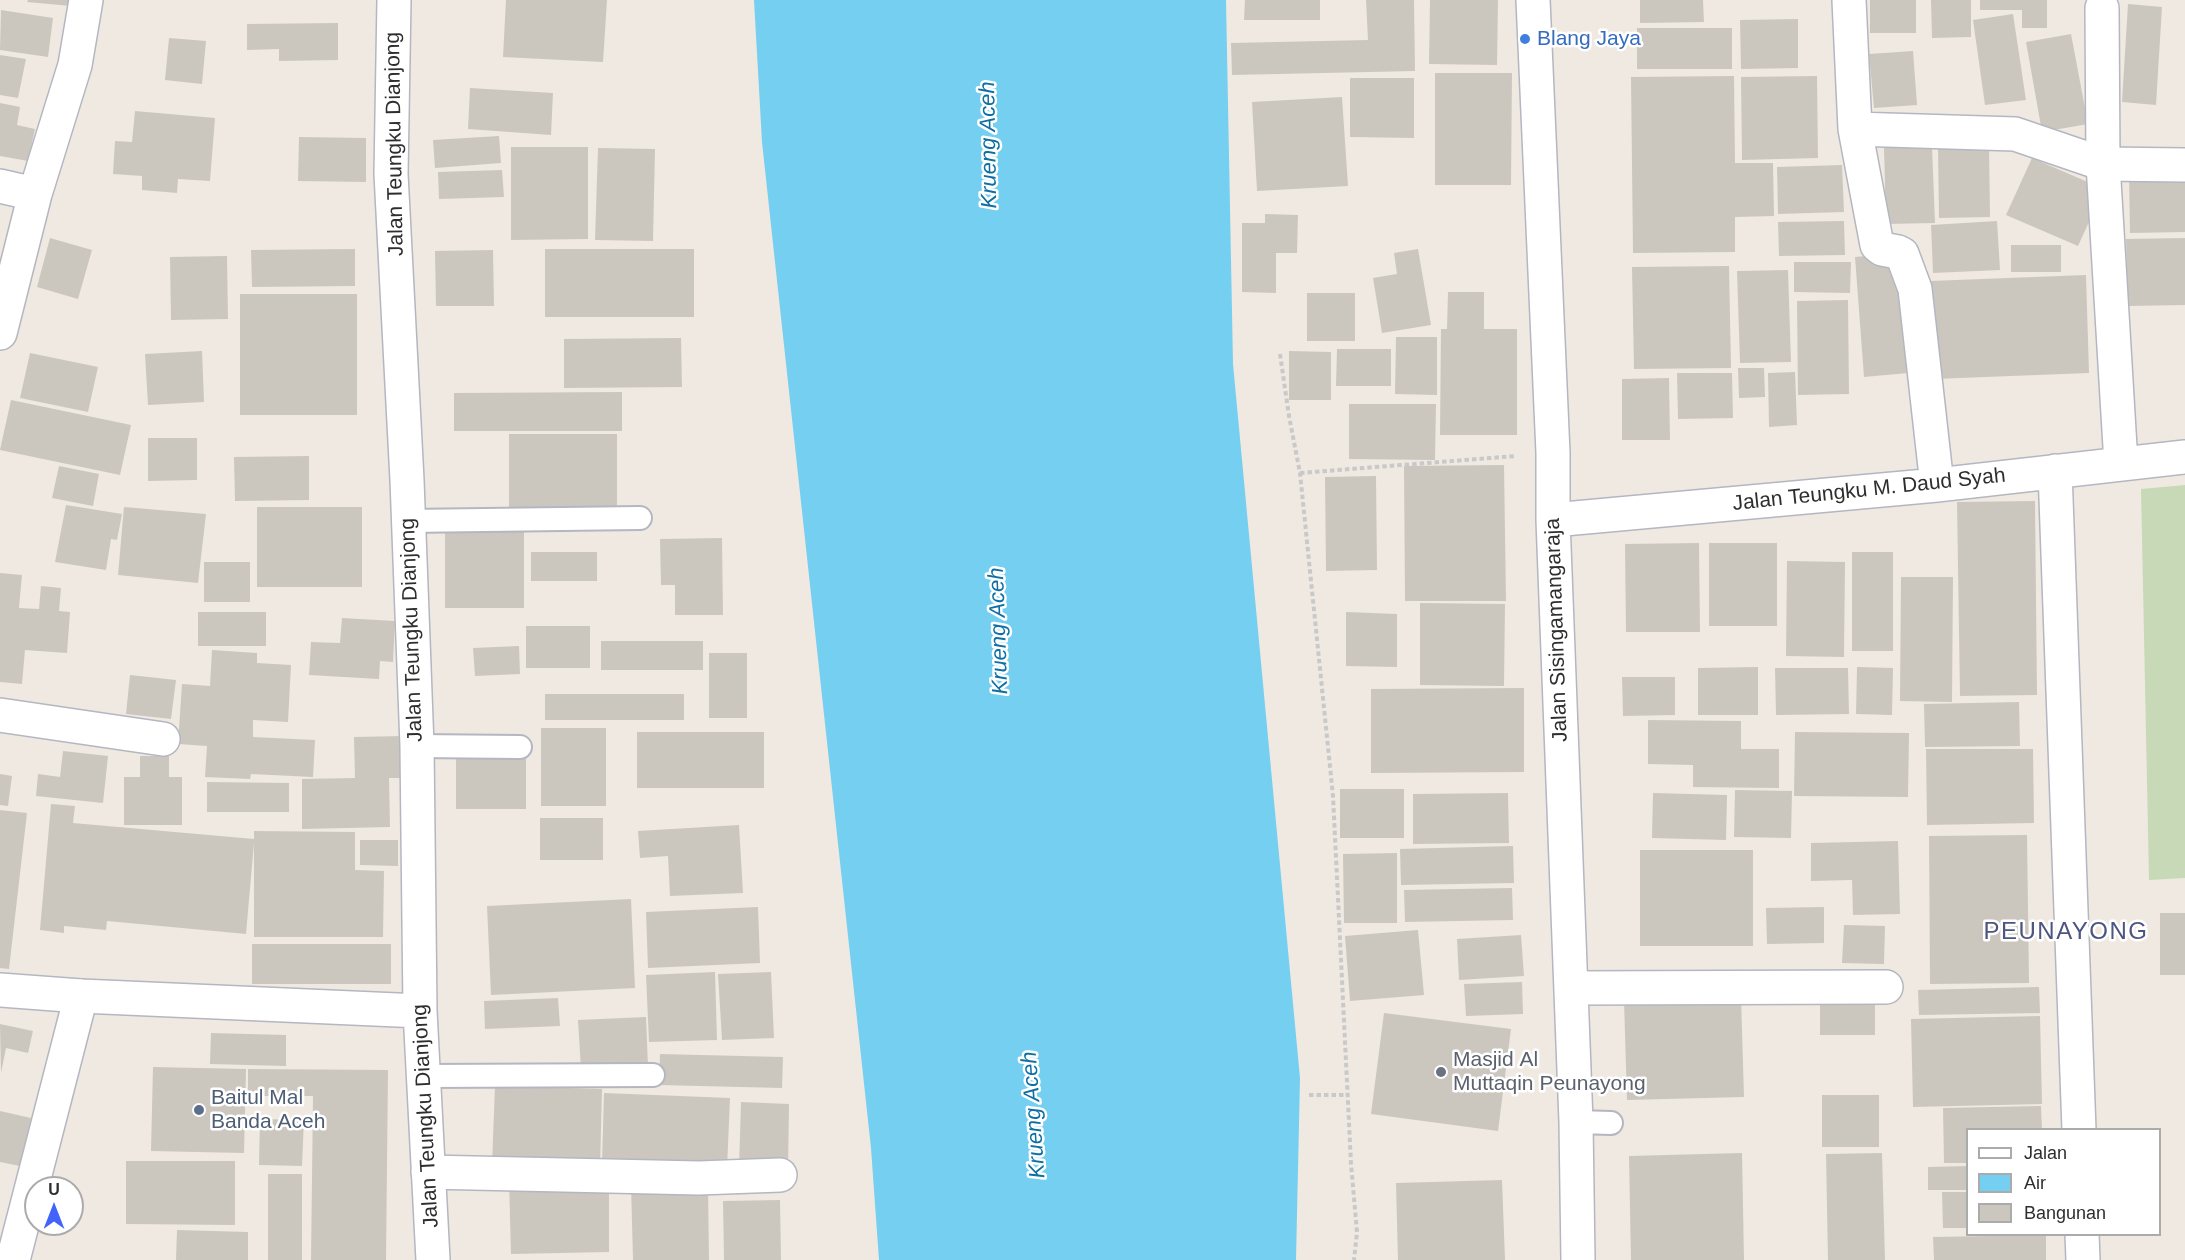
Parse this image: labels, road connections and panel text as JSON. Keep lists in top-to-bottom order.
{
  "streets": {
    "street": ["Jalan Teungku Dianjong", "Jalan Teungku M. Daud Syah", "Jalan Sisingamangaraja"]
  },
  "crossings": [
    ["Jalan Teungku M. Daud Syah", "Jalan Sisingamangaraja"]
  ],
  "districts": ["PEUNAYONG"],
  "water": ["Krueng Aceh"],
  "places": ["Blang Jaya", "Masjid Al Muttaqin Peunayong", "Baitul Mal Banda Aceh"],
  "legend": ["Jalan", "Air", "Bangunan"],
  "north": "top"
}
